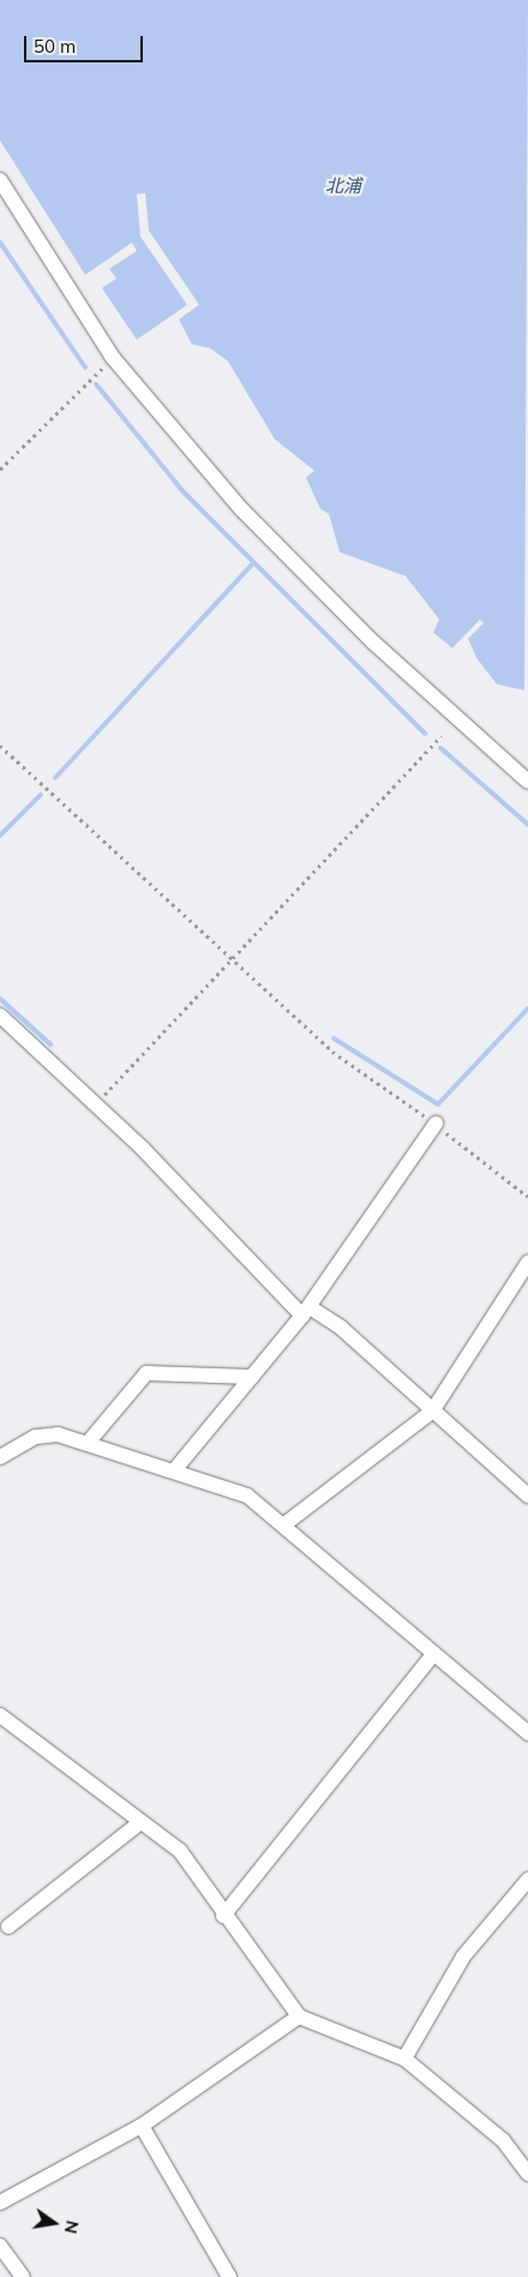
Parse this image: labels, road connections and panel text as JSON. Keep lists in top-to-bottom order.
{
  "water": ["北浦"],
  "scale_bar": "50 m",
  "north": "right"
}
